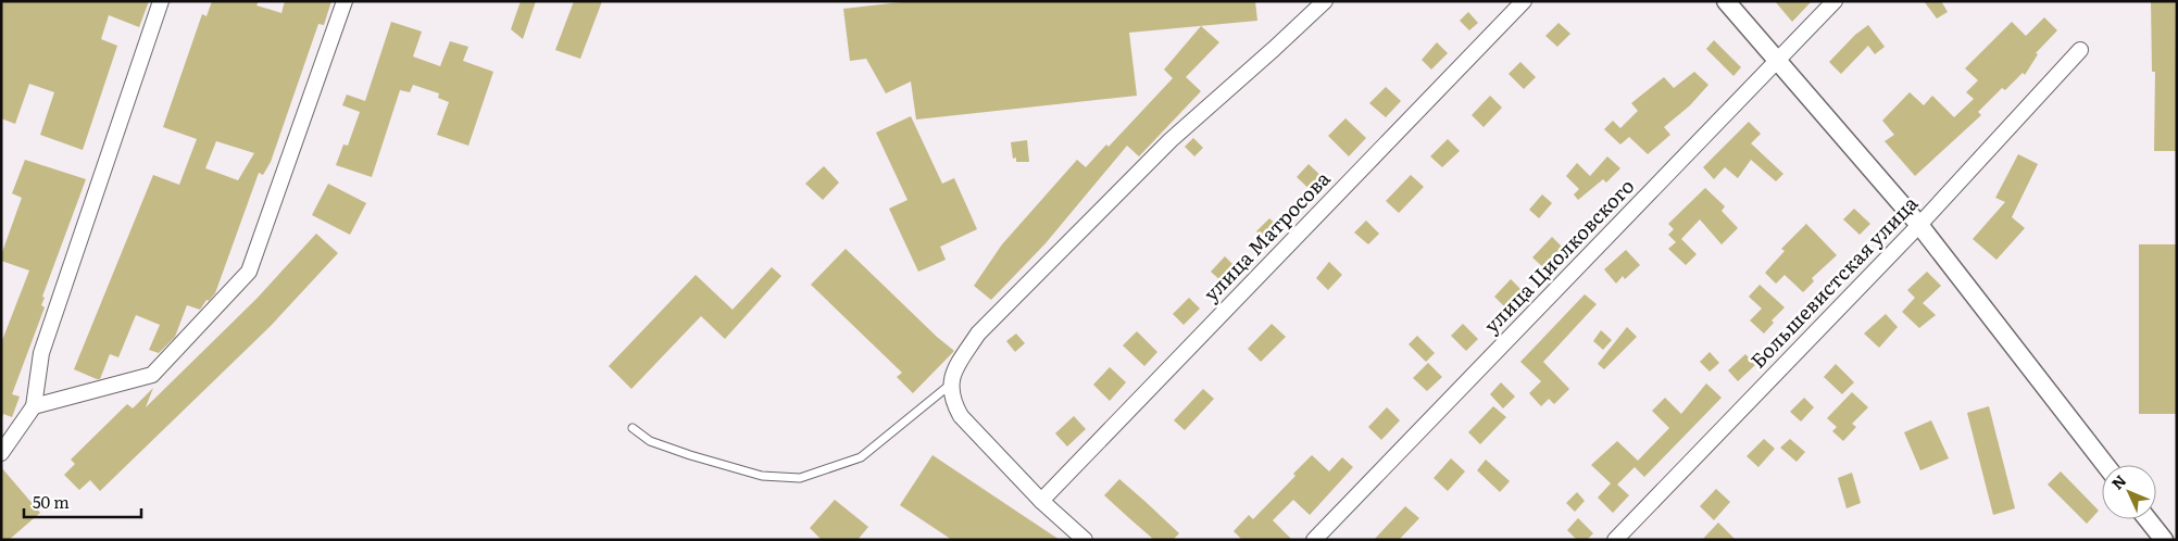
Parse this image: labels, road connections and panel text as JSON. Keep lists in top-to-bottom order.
{
  "streets": {
    "street": ["улица Матросова", "улица Циолковского", "Большевистская улица"]
  },
  "scale_bar": "50 m",
  "north": "top left"
}
